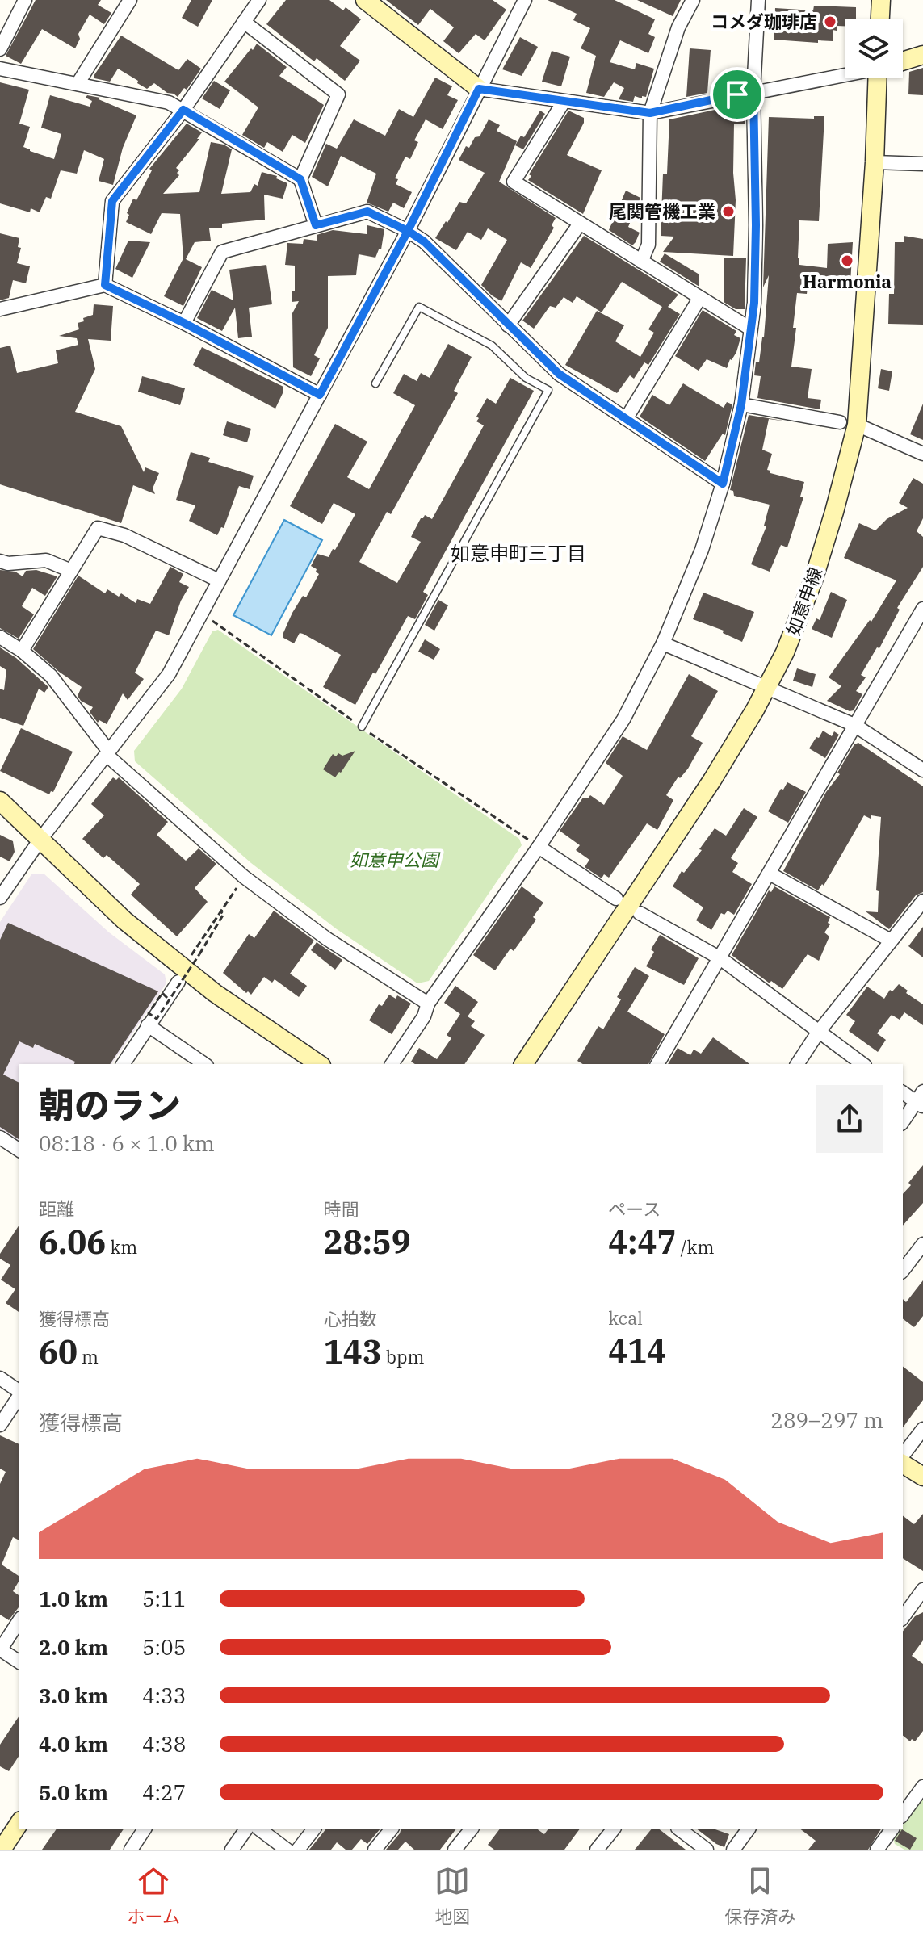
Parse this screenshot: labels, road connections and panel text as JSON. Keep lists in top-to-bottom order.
{
  "streets": {
    "street": ["如意申線"]
  },
  "districts": ["如意申町三丁目"],
  "parks": ["如意申公園"],
  "places": ["コメダ珈琲店", "尾関管機工業", "Harmonia"],
  "page": {
    "heading": ["朝のラン", "08:18 · 6 × 1.0 km"],
    "stats": [
      ["距離", "6.06 km"],
      ["時間", "28:59"],
      ["ペース", "4:47 /km"],
      ["獲得標高", "60 m"],
      ["心拍数", "143 bpm"],
      ["kcal", "414"]
    ],
    "chart": ["獲得標高", "289–297 m"],
    "list": [
      {
        "name": "1.0 km",
        "note": "5:11"
      },
      {
        "name": "2.0 km",
        "note": "5:05"
      },
      {
        "name": "3.0 km",
        "note": "4:33"
      },
      {
        "name": "4.0 km",
        "note": "4:38"
      },
      {
        "name": "5.0 km",
        "note": "4:27"
      }
    ],
    "tabs": ["ホーム", "地図", "保存済み"]
  }
}
